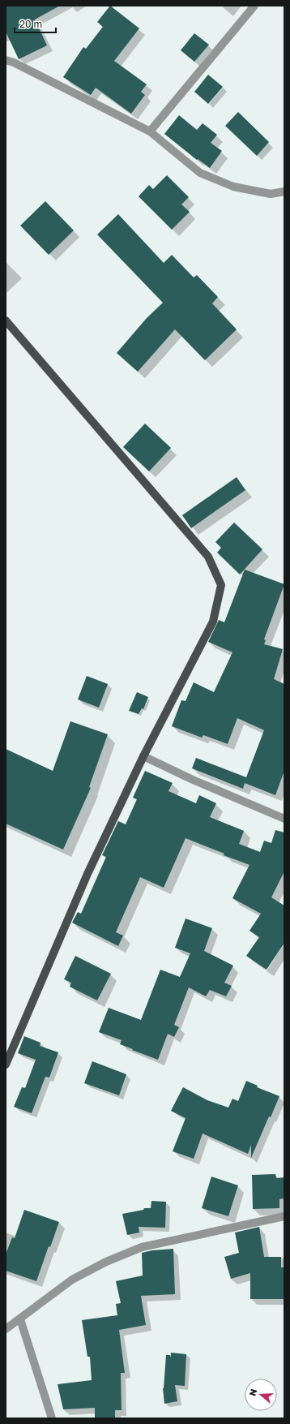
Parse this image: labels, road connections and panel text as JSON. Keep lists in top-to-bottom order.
{
  "scale_bar": "20 m",
  "north": "left"
}
